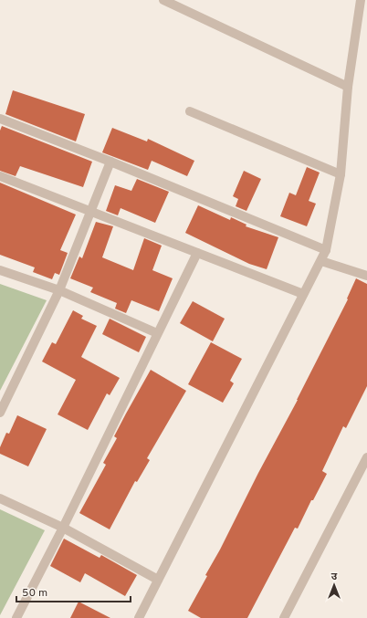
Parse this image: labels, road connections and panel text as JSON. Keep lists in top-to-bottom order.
{
  "scale_bar": "50 m",
  "north": "top"
}
